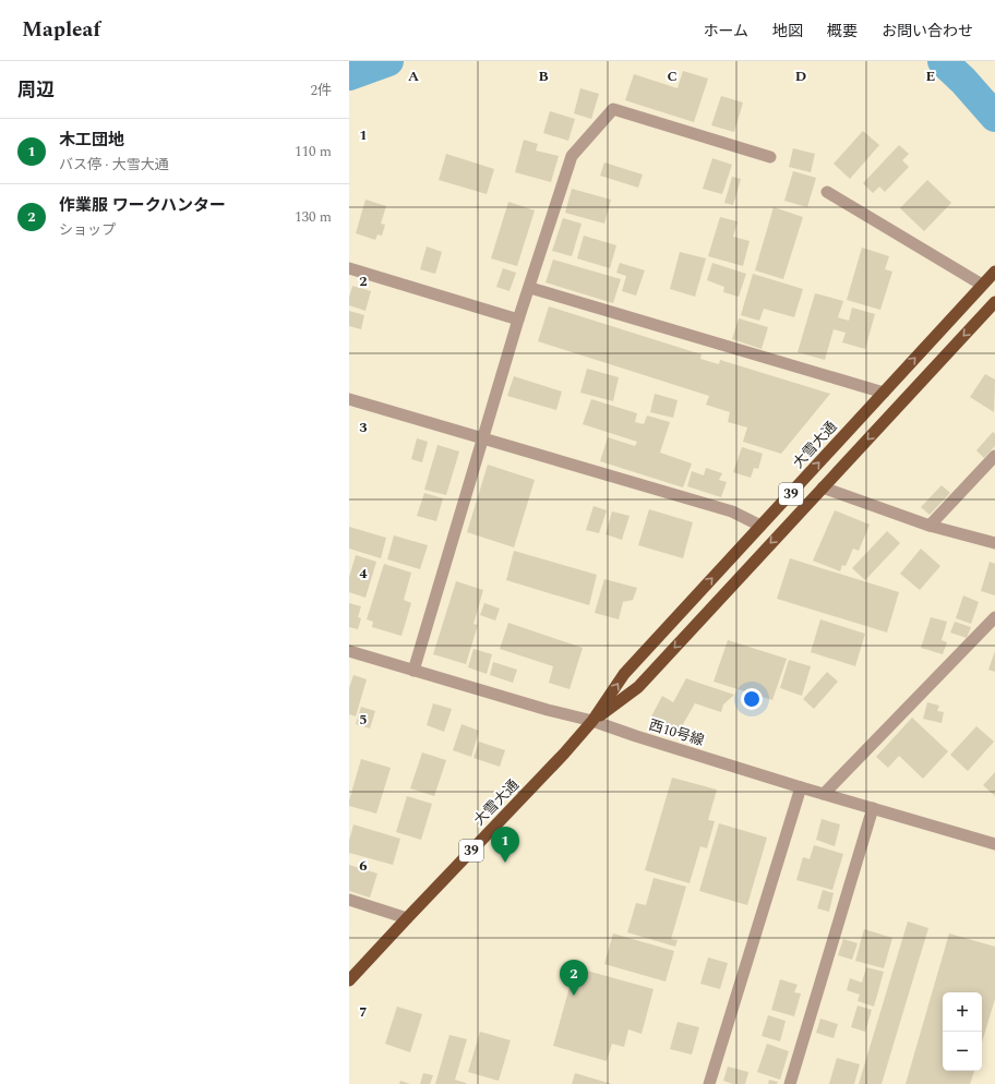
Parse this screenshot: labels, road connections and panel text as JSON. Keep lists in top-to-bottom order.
{
  "streets": {
    "highway": ["大雪大通", "39"],
    "street": ["西10号線"]
  },
  "crossings": [
    ["大雪大通", "西10号線"]
  ],
  "page": {
    "header": "Mapleaf",
    "nav": [
      "ホーム",
      "地図",
      "概要",
      "お問い合わせ"
    ],
    "heading": ["周辺", "2件"],
    "list": [
      {
        "mark": "1",
        "name": "木工団地",
        "note": "バス停 · 大雪大通",
        "value": "110 m"
      },
      {
        "mark": "2",
        "name": "作業服 ワークハンター",
        "note": "ショップ",
        "value": "130 m"
      }
    ],
    "pins": ["1", "2"],
    "map_buttons": ["+", "−"]
  },
  "grid": {
    "columns": [
      "A",
      "B",
      "C",
      "D",
      "E"
    ],
    "rows": [
      "1",
      "2",
      "3",
      "4",
      "5",
      "6",
      "7"
    ]
  }
}
